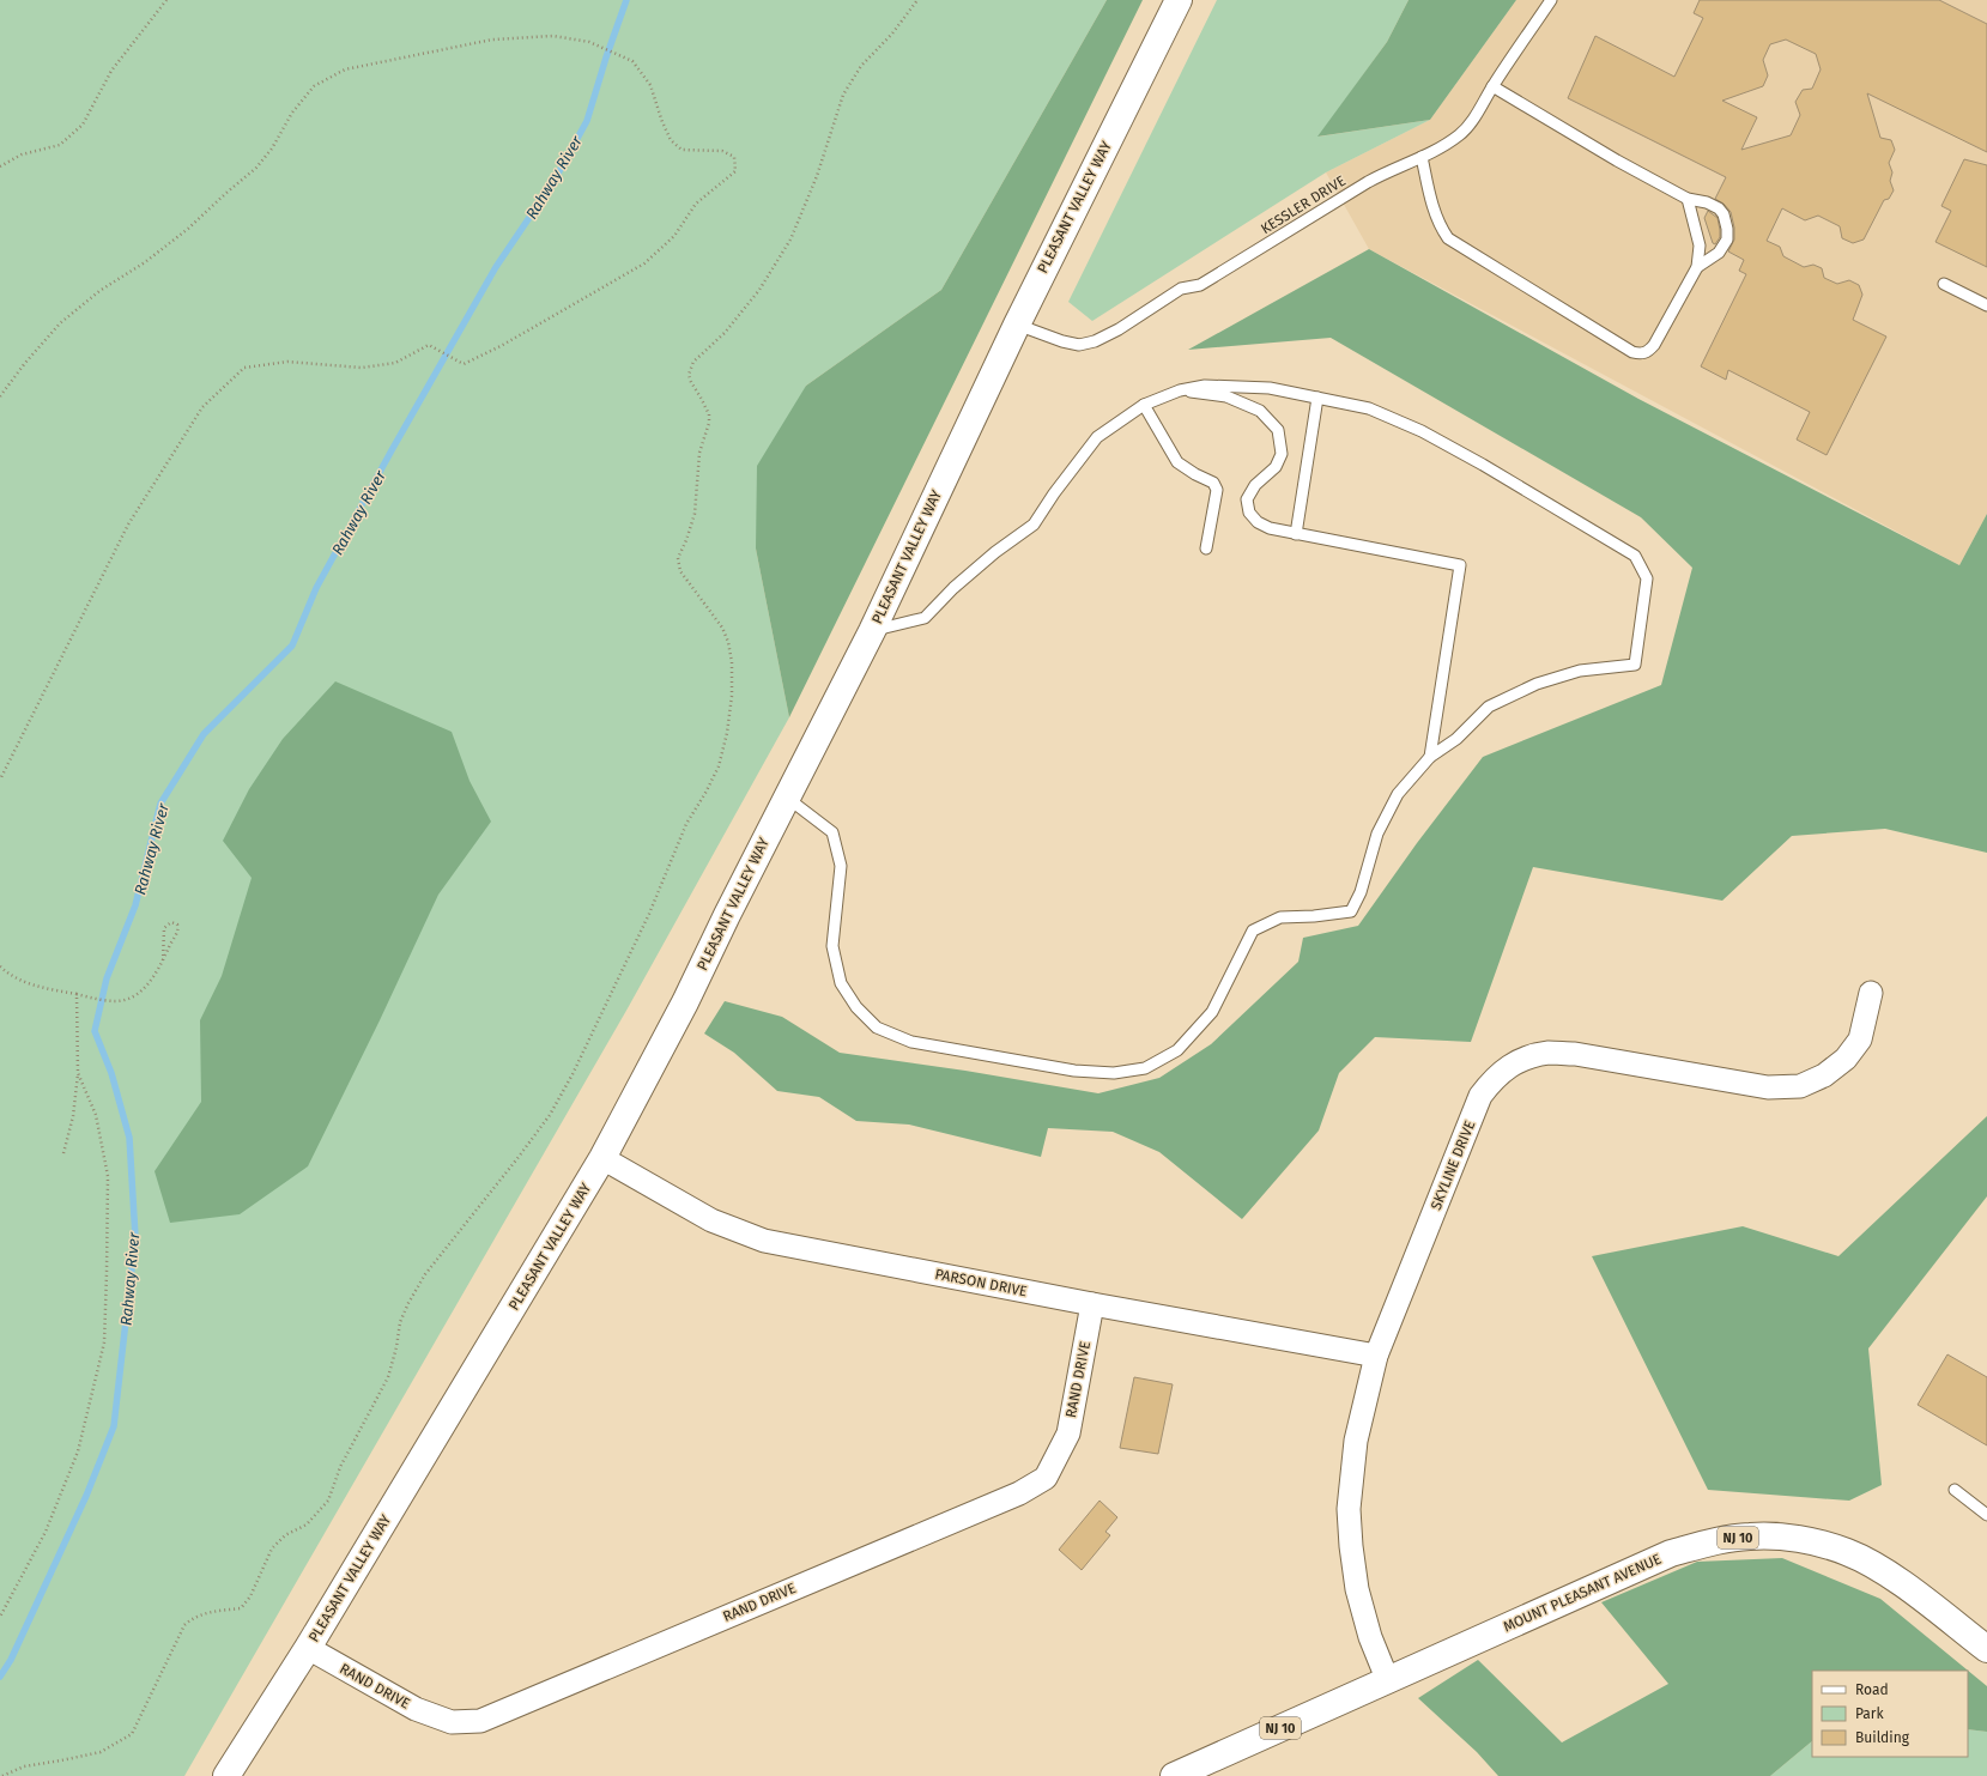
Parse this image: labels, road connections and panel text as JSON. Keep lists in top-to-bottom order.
{
  "streets": {
    "main road": ["PLEASANT VALLEY WAY", "NJ 10", "MOUNT PLEASANT AVENUE"],
    "street": ["SKYLINE DRIVE", "PARSON DRIVE", "RAND DRIVE"],
    "lane": ["KESSLER DRIVE"]
  },
  "crossings": [
    ["KESSLER DRIVE", "PLEASANT VALLEY WAY"],
    ["PLEASANT VALLEY WAY", "PARSON DRIVE"],
    ["PLEASANT VALLEY WAY", "RAND DRIVE"],
    ["SKYLINE DRIVE", "PARSON DRIVE"],
    ["SKYLINE DRIVE", "MOUNT PLEASANT AVENUE"],
    ["PARSON DRIVE", "RAND DRIVE"]
  ],
  "water": ["Rahway River"],
  "legend": ["Road", "Park", "Building"]
}
